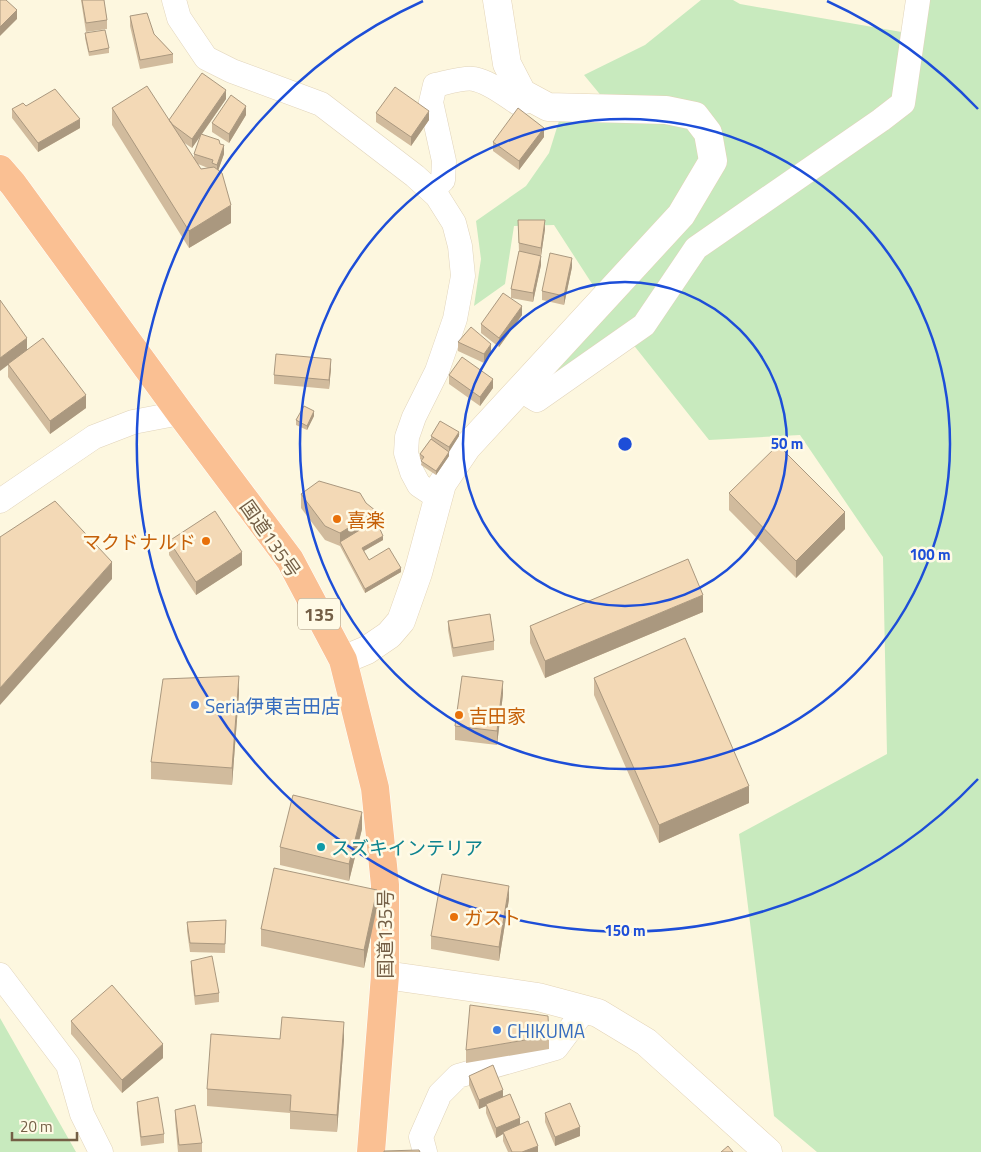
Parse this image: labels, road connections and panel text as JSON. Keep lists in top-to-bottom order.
{
  "streets": {
    "highway": ["国道135号", "135"]
  },
  "places": [
    "喜楽",
    "マクドナルド",
    "Seria伊東吉田店",
    "吉田家",
    "スズキインテリア",
    "ガスト",
    "CHIKUMA"
  ],
  "scale_bar": "20 m",
  "rings": ["50 m", "100 m", "150 m"]
}
